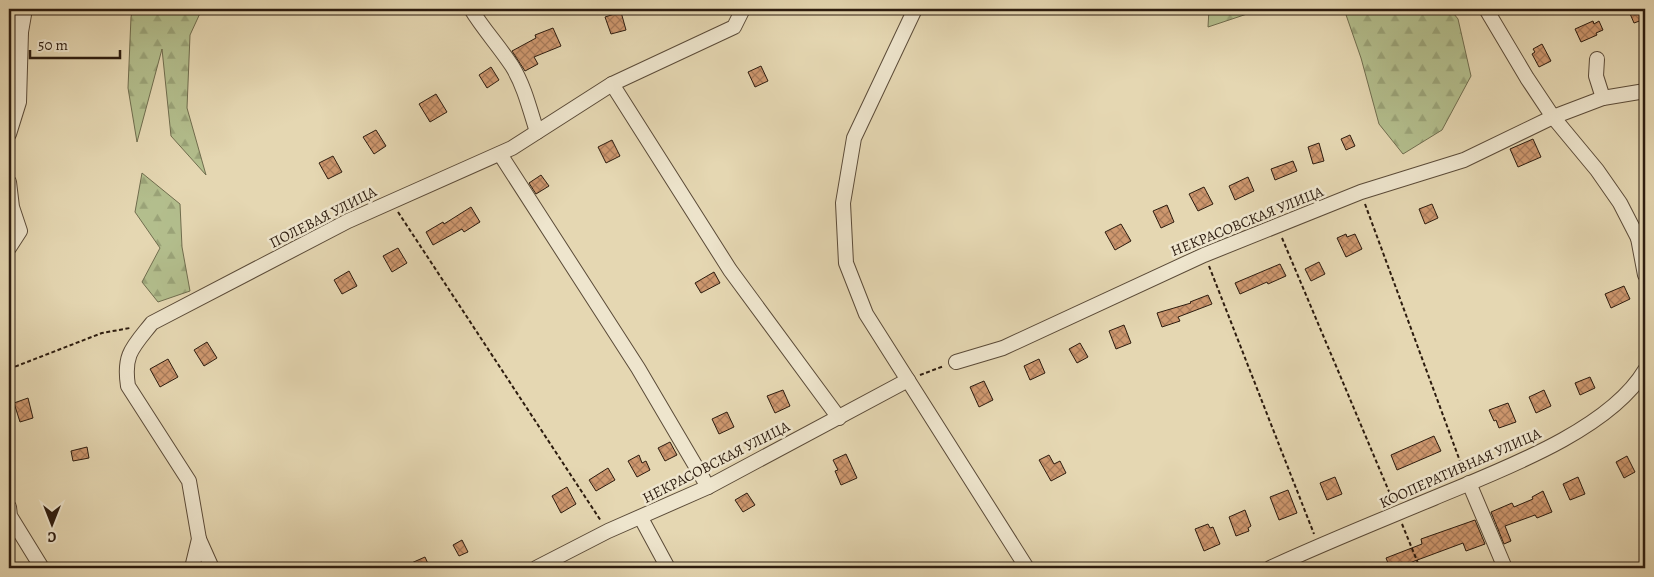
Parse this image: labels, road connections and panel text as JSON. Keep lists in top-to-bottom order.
{
  "streets": {
    "street": ["ПОЛЕВАЯ УЛИЦА", "НЕКРАСОВСКАЯ УЛИЦА", "КООПЕРАТИВНАЯ УЛИЦА"]
  },
  "scale_bar": "50 m",
  "north": "bottom"
}
